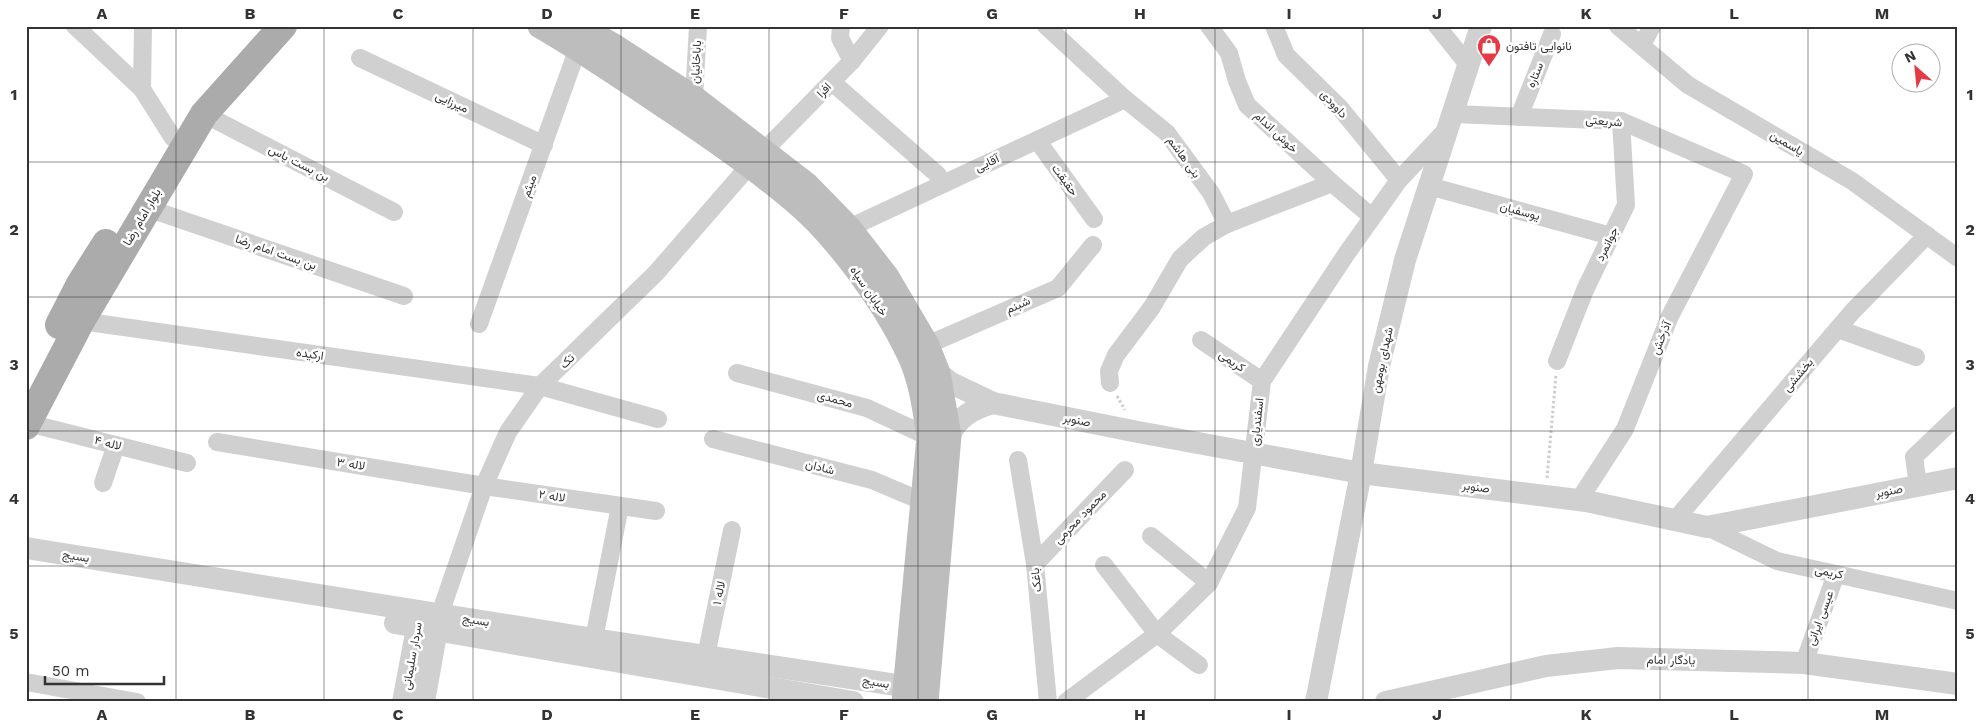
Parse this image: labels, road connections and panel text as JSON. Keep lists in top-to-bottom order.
{
  "streets": {
    "main road": ["بلوار امام رضا", "خیابان سپاه"],
    "street": [
      "باباخانیان",
      "ستاره",
      "افرا",
      "میرزایی",
      "داوودی",
      "شریعتی",
      "خوش اندام",
      "یاسمین",
      "بنی هاشم",
      "بن بست یاس",
      "آقایی",
      "حقیقت",
      "میثم",
      "یوسفیان",
      "جوانمرد",
      "بن بست امام رضا",
      "شبنم",
      "آذرخش",
      "ارکیده",
      "شهدای بومهن",
      "تک",
      "کریمی",
      "بخششی",
      "محمدی",
      "صنوبر",
      "اسفندیاری",
      "لاله ۴",
      "لاله ۳",
      "شادان",
      "لاله ۲",
      "محمود محرمی",
      "بسیج",
      "باغک",
      "لاله ۱",
      "عیسی ایرانی",
      "سردار سلیمانی",
      "یادگار امام"
    ]
  },
  "crossings": [
    ["باباخانیان", "خیابان سپاه"],
    ["ستاره", "شریعتی"],
    ["افرا", "خیابان سپاه"],
    ["افرا", "تک"],
    ["میرزایی", "میثم"],
    ["داوودی", "اسفندیاری"],
    ["شریعتی", "جوانمرد"],
    ["شریعتی", "آذرخش"],
    ["شریعتی", "شهدای بومهن"],
    ["شریعتی", "اسفندیاری"],
    ["خوش اندام", "اسفندیاری"],
    ["یاسمین", "بخششی"],
    ["بنی هاشم", "آقایی"],
    ["بن بست یاس", "بلوار امام رضا"],
    ["آقایی", "حقیقت"],
    ["آقایی", "خیابان سپاه"],
    ["میثم", "خیابان سپاه"],
    ["یوسفیان", "جوانمرد"],
    ["یوسفیان", "شهدای بومهن"],
    ["بلوار امام رضا", "بن بست امام رضا"],
    ["بلوار امام رضا", "ارکیده"],
    ["بلوار امام رضا", "لاله ۴"],
    ["خیابان سپاه", "شبنم"],
    ["خیابان سپاه", "تک"],
    ["خیابان سپاه", "محمدی"],
    ["خیابان سپاه", "صنوبر"],
    ["خیابان سپاه", "شادان"],
    ["خیابان سپاه", "بسیج"],
    ["آذرخش", "صنوبر"],
    ["ارکیده", "تک"],
    ["شهدای بومهن", "صنوبر"],
    ["شهدای بومهن", "اسفندیاری"],
    ["تک", "لاله ۳"],
    ["تک", "لاله ۲"],
    ["تک", "بسیج"],
    ["تک", "سردار سلیمانی"],
    ["کریمی", "صنوبر"],
    ["کریمی", "اسفندیاری"],
    ["کریمی", "عیسی ایرانی"],
    ["بخششی", "صنوبر"],
    ["صنوبر", "اسفندیاری"],
    ["لاله ۳", "لاله ۲"],
    ["محمود محرمی", "باغک"],
    ["بسیج", "لاله ۱"],
    ["بسیج", "سردار سلیمانی"],
    ["عیسی ایرانی", "یادگار امام"]
  ],
  "places": {
    "shop": ["نانوایی تافتون"]
  },
  "scale_bar": "50 m",
  "north": "top left",
  "grid": {
    "columns": [
      "A",
      "B",
      "C",
      "D",
      "E",
      "F",
      "G",
      "H",
      "I",
      "J",
      "K",
      "L",
      "M"
    ],
    "rows": [
      "1",
      "2",
      "3",
      "4",
      "5"
    ]
  }
}
